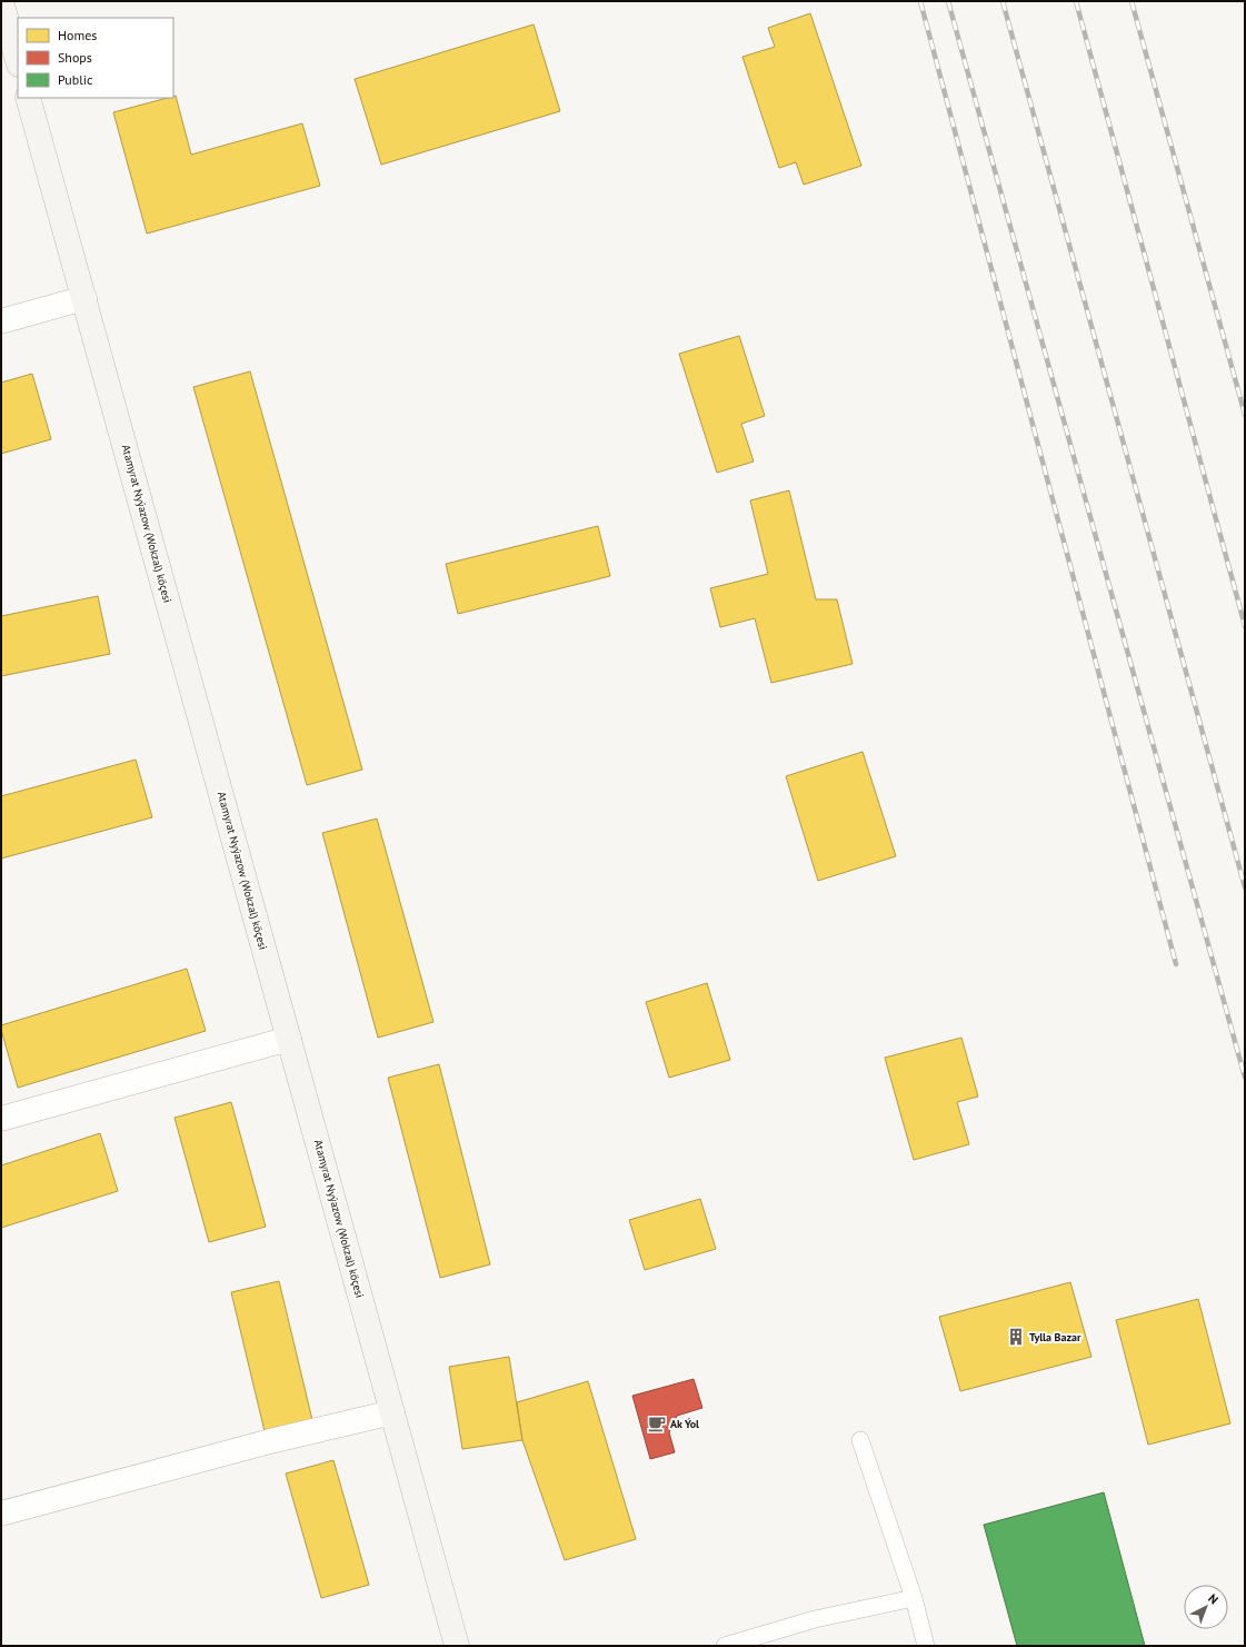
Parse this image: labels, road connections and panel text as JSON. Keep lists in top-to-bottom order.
{
  "streets": {
    "main road": ["Atamyrat Nyýazow (Wokzal) köçesi"]
  },
  "places": {
    "building": ["Tylla Bazar"],
    "cafe": ["Ak Ýol"]
  },
  "legend": ["Homes", "Shops", "Public"],
  "north": "top right"
}
